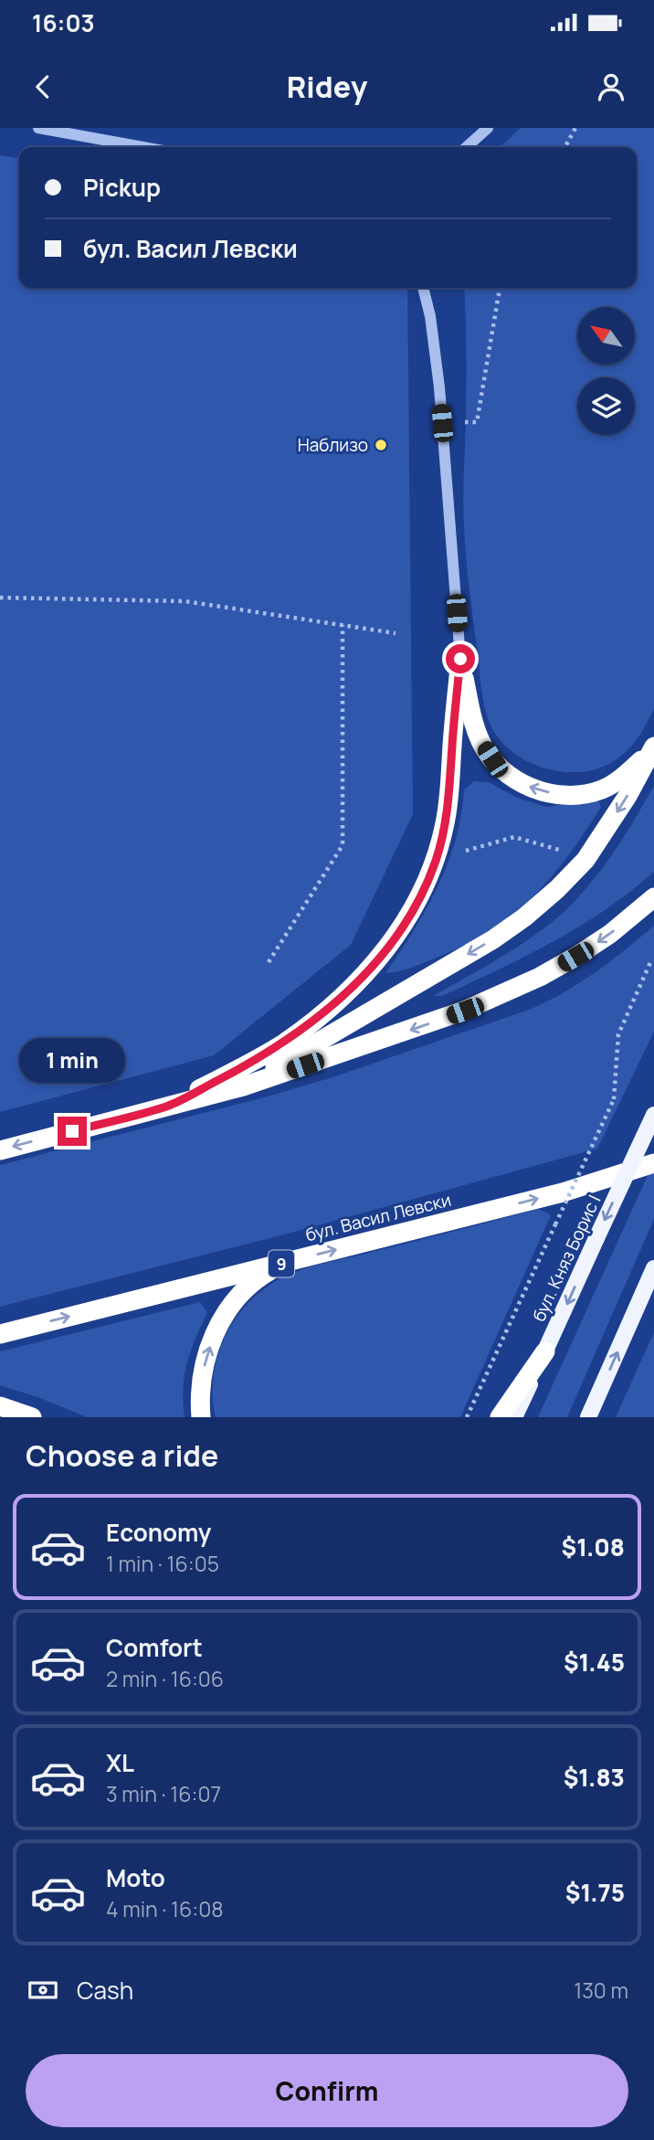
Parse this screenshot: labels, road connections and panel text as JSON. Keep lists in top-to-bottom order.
{
  "streets": {
    "highway": ["бул. Васил Левски", "9"],
    "main road": ["бул. Княз Борис I"]
  },
  "one_way": ["бул. Васил Левски"],
  "places": ["Наблизо"],
  "north": "top left",
  "page": {
    "status": "16:03",
    "header": "Ridey",
    "banner": ["Pickup", "бул. Васил Левски"],
    "bubble": "1 min",
    "heading": "Choose a ride",
    "list": [
      {
        "name": "Economy",
        "note": "1 min · 16:05",
        "value": "$1.08"
      },
      {
        "name": "Comfort",
        "note": "2 min · 16:06",
        "value": "$1.45"
      },
      {
        "name": "XL",
        "note": "3 min · 16:07",
        "value": "$1.83"
      },
      {
        "name": "Moto",
        "note": "4 min · 16:08",
        "value": "$1.75"
      }
    ],
    "pay": ["Cash", "130 m"],
    "buttons": "Confirm"
  }
}
